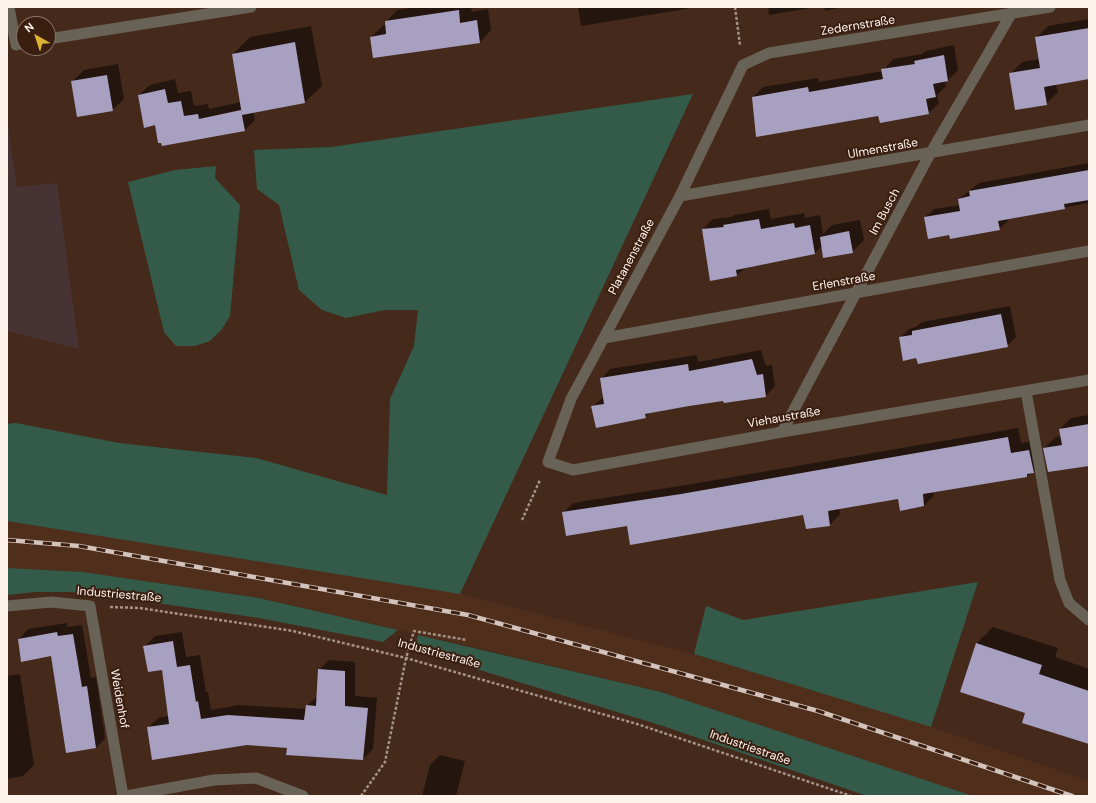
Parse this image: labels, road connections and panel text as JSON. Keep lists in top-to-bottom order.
{
  "streets": {
    "street": [
      "Zedernstraße",
      "Ulmenstraße",
      "Im Busch",
      "Platanenstraße",
      "Erlenstraße",
      "Viehaustraße",
      "Industriestraße",
      "Weidenhof"
    ]
  },
  "crossings": [
    ["Zedernstraße", "Im Busch"],
    ["Zedernstraße", "Platanenstraße"],
    ["Ulmenstraße", "Im Busch"],
    ["Ulmenstraße", "Platanenstraße"],
    ["Im Busch", "Erlenstraße"],
    ["Im Busch", "Viehaustraße"],
    ["Platanenstraße", "Erlenstraße"],
    ["Platanenstraße", "Viehaustraße"],
    ["Industriestraße", "Weidenhof"]
  ],
  "north": "top left"
}
